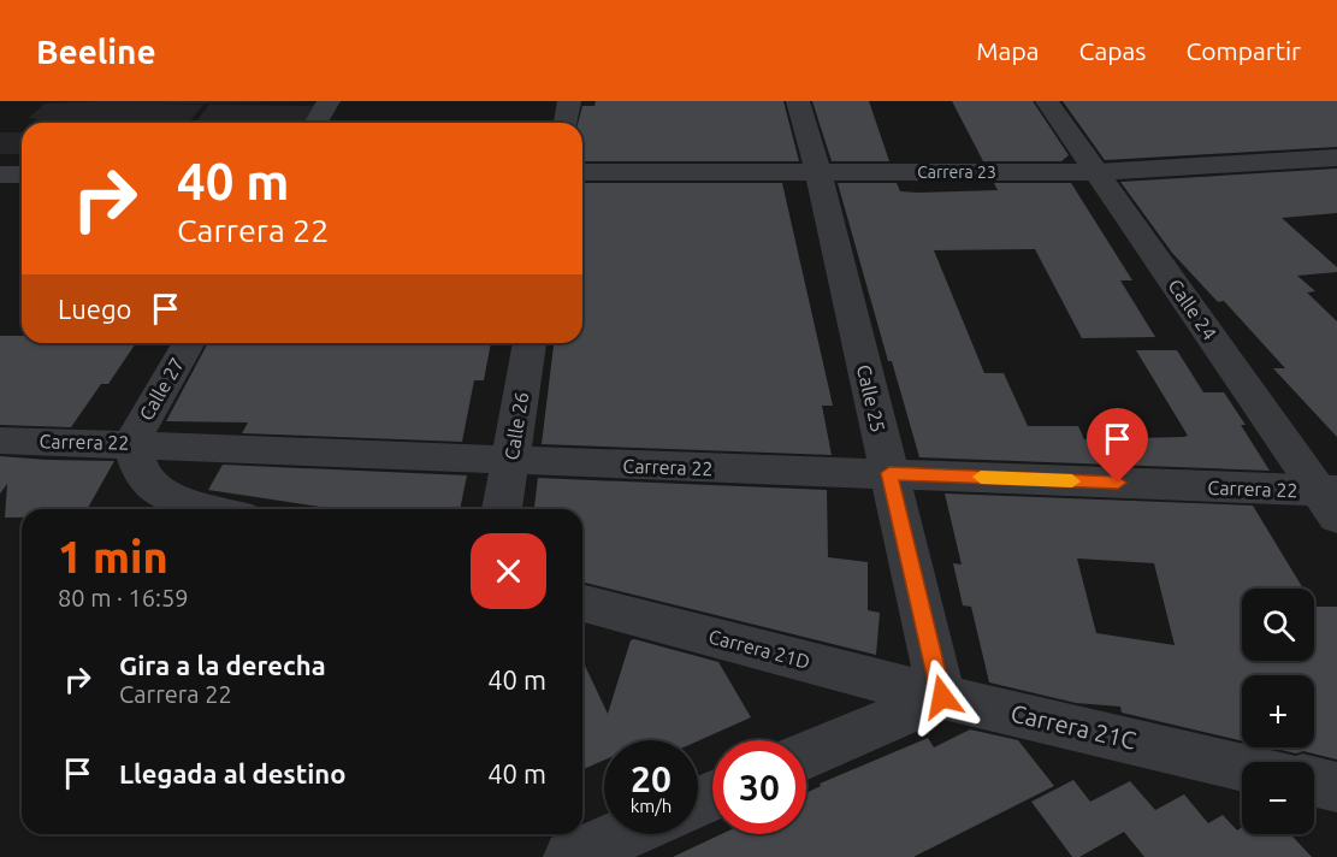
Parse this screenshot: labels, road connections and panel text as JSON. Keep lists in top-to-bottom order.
{
  "streets": {
    "street": [
      "Carrera 23",
      "Calle 24",
      "Calle 27",
      "Calle 25",
      "Calle 26",
      "Carrera 22",
      "Carrera 21D",
      "Carrera 21C"
    ]
  },
  "crossings": [
    ["Carrera 23", "Calle 24"],
    ["Carrera 23", "Calle 25"],
    ["Calle 24", "Carrera 22"],
    ["Calle 27", "Carrera 22"],
    ["Calle 25", "Carrera 22"],
    ["Calle 25", "Carrera 21D"],
    ["Calle 25", "Carrera 21C"],
    ["Calle 26", "Carrera 22"],
    ["Carrera 21D", "Carrera 21C"]
  ],
  "page": {
    "header": "Beeline",
    "nav": ["Mapa", "Capas", "Compartir"],
    "turn": ["40 m", "Carrera 22"],
    "then": "Luego",
    "heading": ["1 min", "80 m · 16:59"],
    "map_buttons": ["+", "−"],
    "list": [
      {
        "name": "Gira a la derecha",
        "note": "Carrera 22",
        "value": "40 m"
      },
      {
        "name": "Llegada al destino",
        "value": "40 m"
      }
    ],
    "speed": "20 km/h",
    "limit": "30"
  }
}
